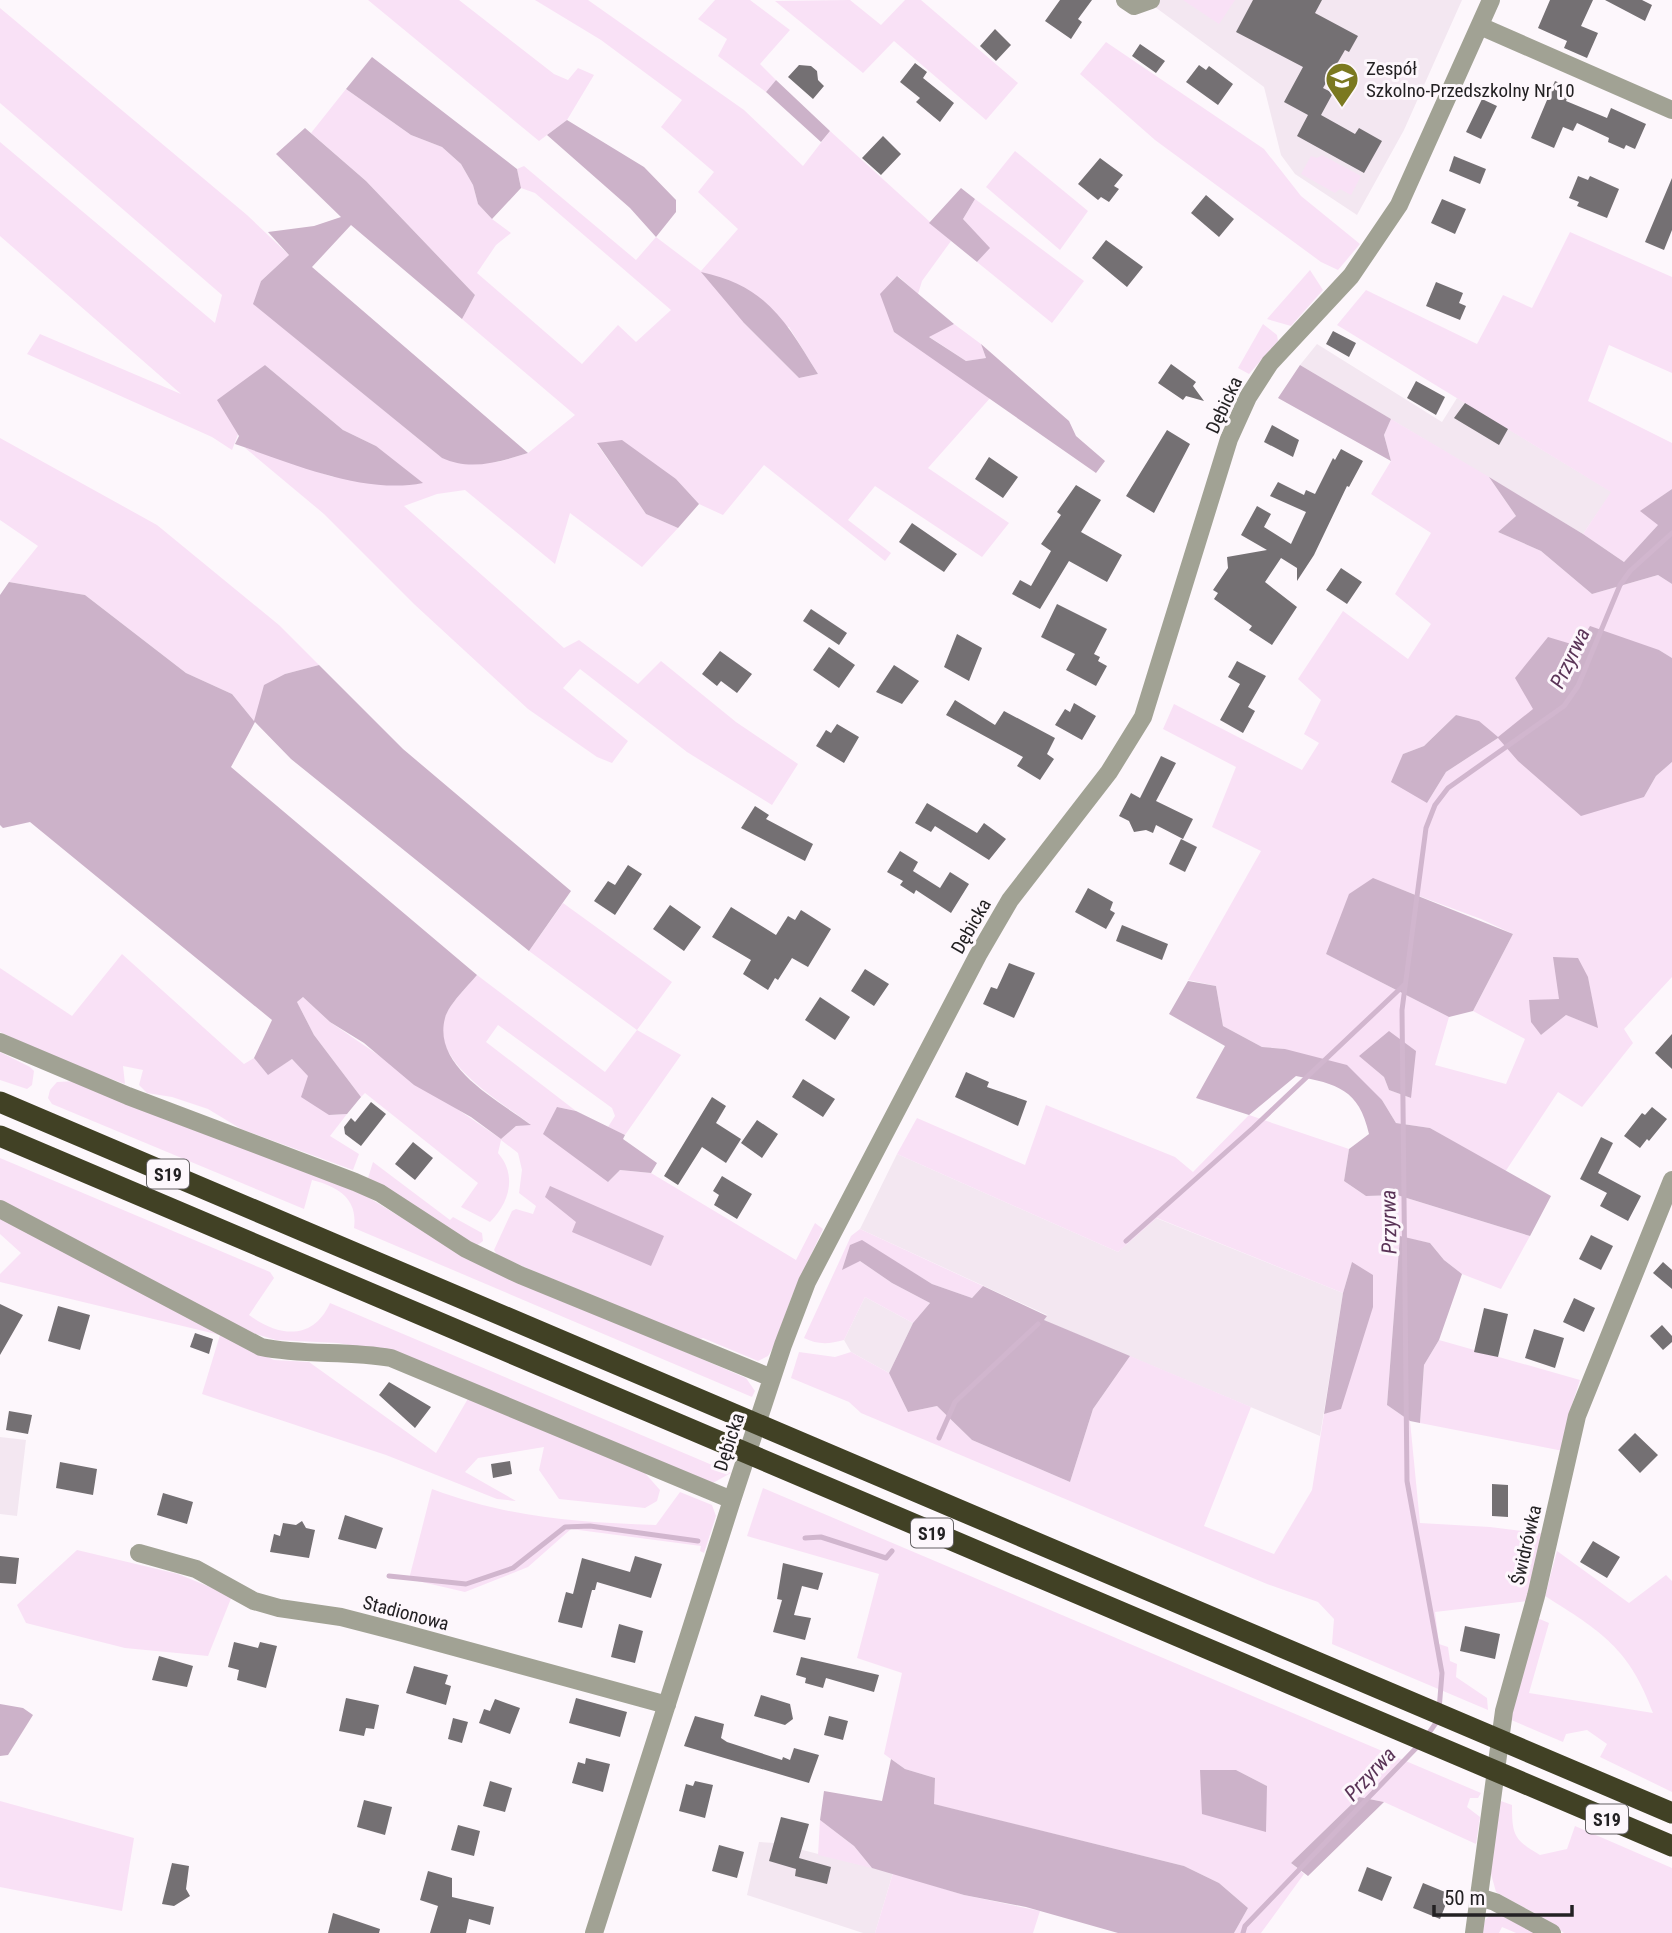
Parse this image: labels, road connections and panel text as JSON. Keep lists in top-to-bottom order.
{
  "streets": {
    "highway": ["S19"],
    "street": ["Dębicka", "Świdrówka", "Stadionowa"]
  },
  "crossings": [
    ["Dębicka", "Stadionowa"]
  ],
  "water": ["Przyrwa"],
  "places": {
    "school or university": ["Zespół Szkolno-Przedszkolny Nr 10"]
  },
  "scale_bar": "50 m"
}
